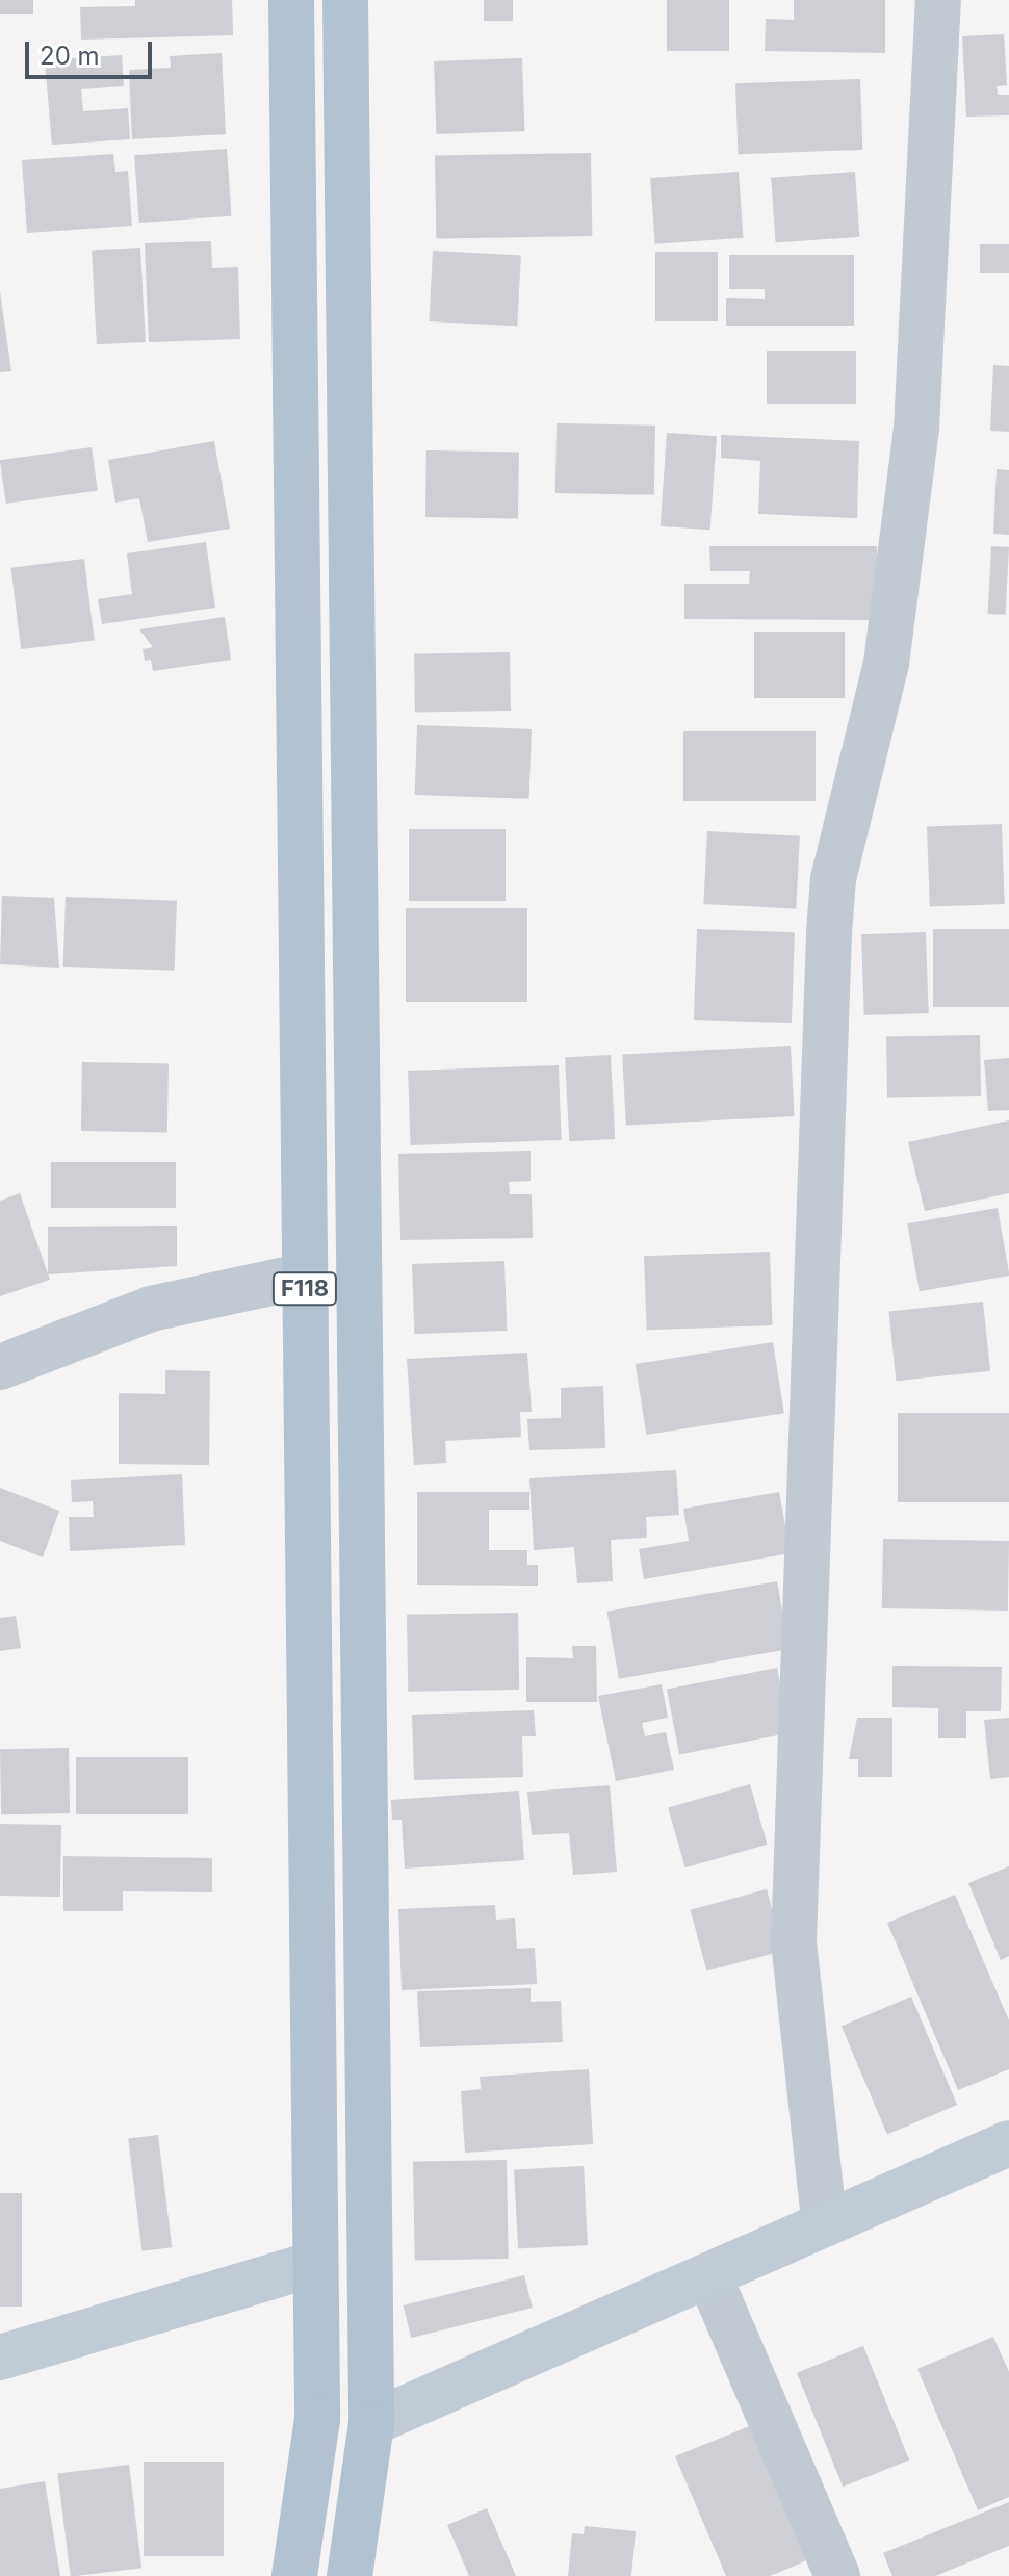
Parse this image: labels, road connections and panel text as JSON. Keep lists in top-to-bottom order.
{
  "streets": {
    "main road": ["F118"]
  },
  "scale_bar": "20 m"
}
